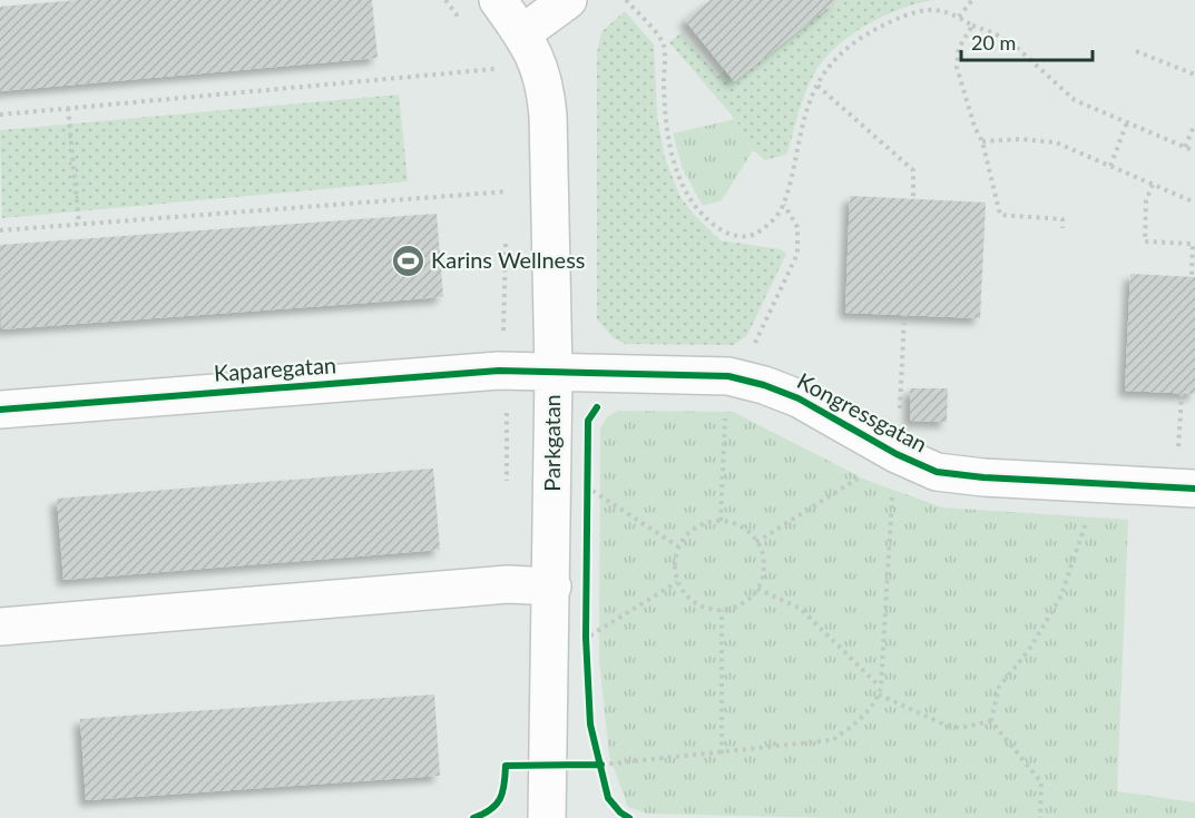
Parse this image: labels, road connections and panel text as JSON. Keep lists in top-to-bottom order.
{
  "streets": {
    "street": ["Kaparegatan", "Kongressgatan", "Parkgatan"]
  },
  "crossings": [
    ["Kaparegatan", "Kongressgatan"],
    ["Kaparegatan", "Parkgatan"],
    ["Kongressgatan", "Parkgatan"]
  ],
  "places": {
    "sports": ["Karins Wellness"]
  },
  "scale_bar": "20 m"
}
